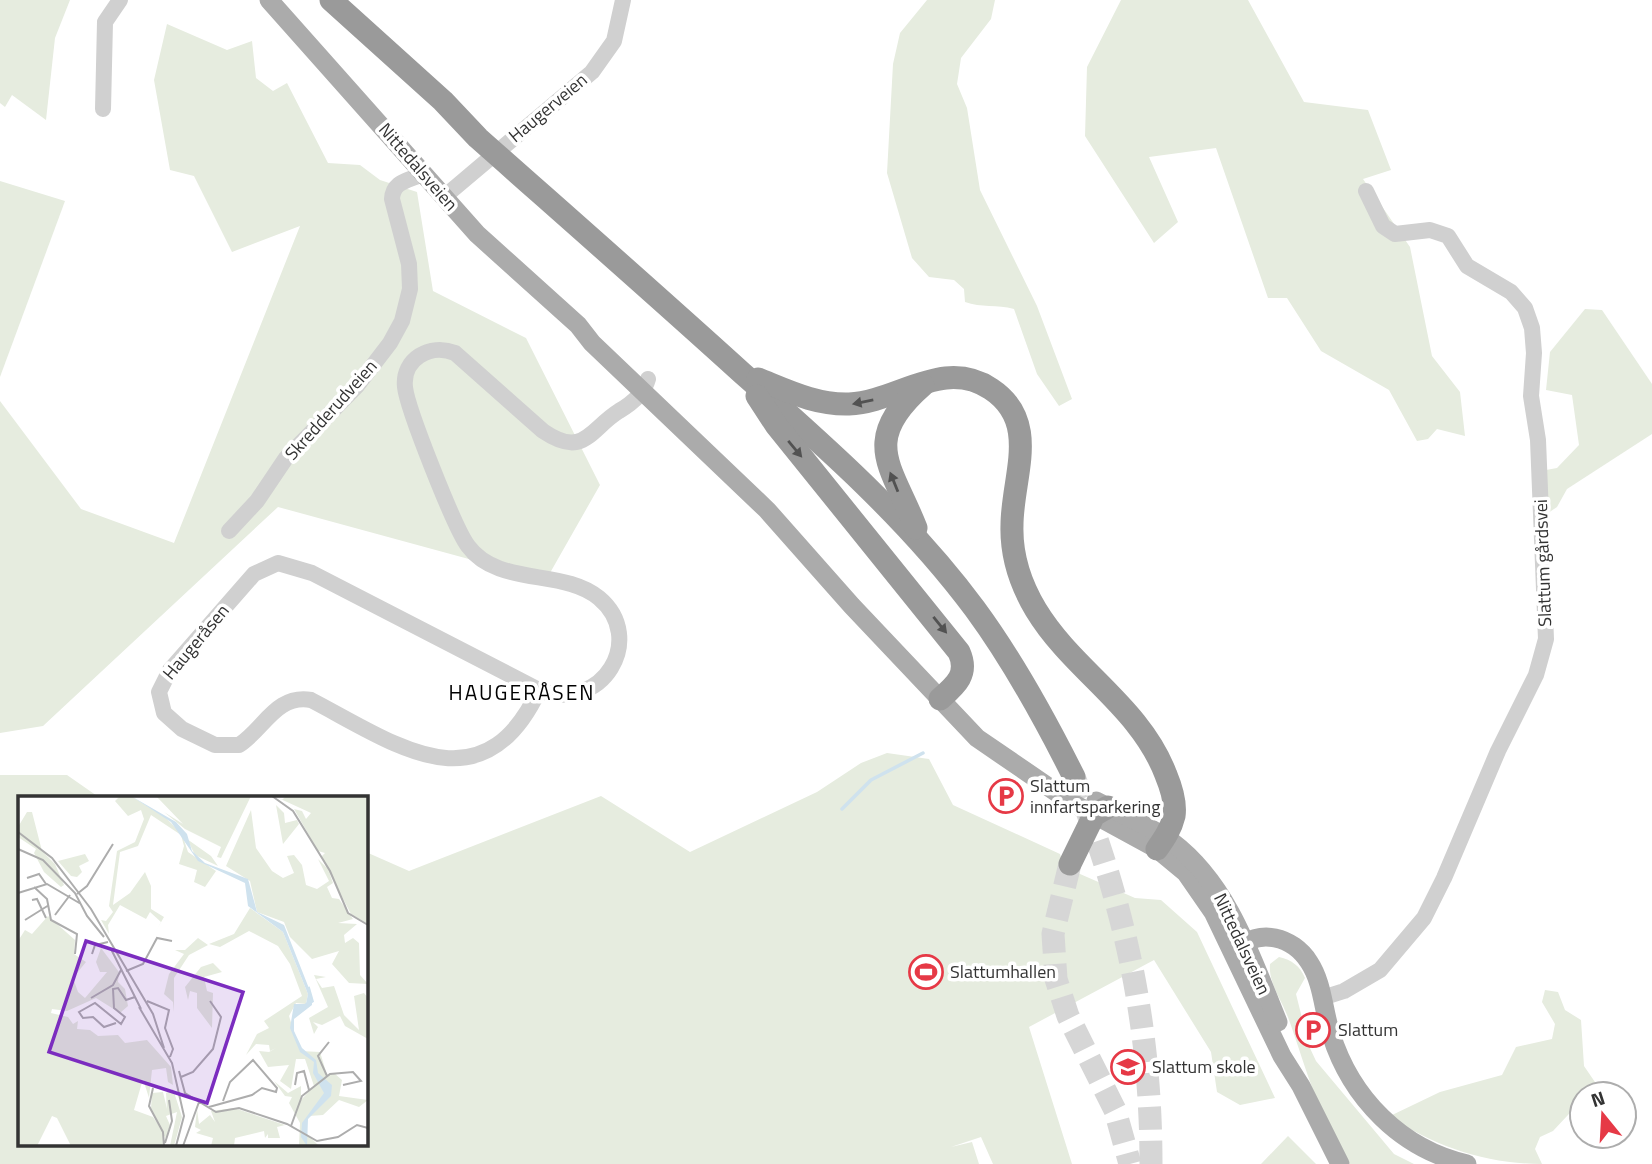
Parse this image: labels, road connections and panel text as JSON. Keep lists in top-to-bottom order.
{
  "streets": {
    "main road": ["Nittedalsveien"],
    "street": [
      "Haugerveien",
      "Skredderudveien",
      "Slattum gårdsvei",
      "Haugeråsen"
    ]
  },
  "crossings": [
    ["Haugerveien", "Nittedalsveien"],
    ["Nittedalsveien", "Skredderudveien"],
    ["Nittedalsveien", "Haugeråsen"]
  ],
  "districts": ["HAUGERÅSEN"],
  "places": {
    "parking": ["Slattum innfartsparkering", "Slattum"],
    "sports": ["Slattumhallen"],
    "school or university": ["Slattum skole"]
  },
  "north": "top"
}
